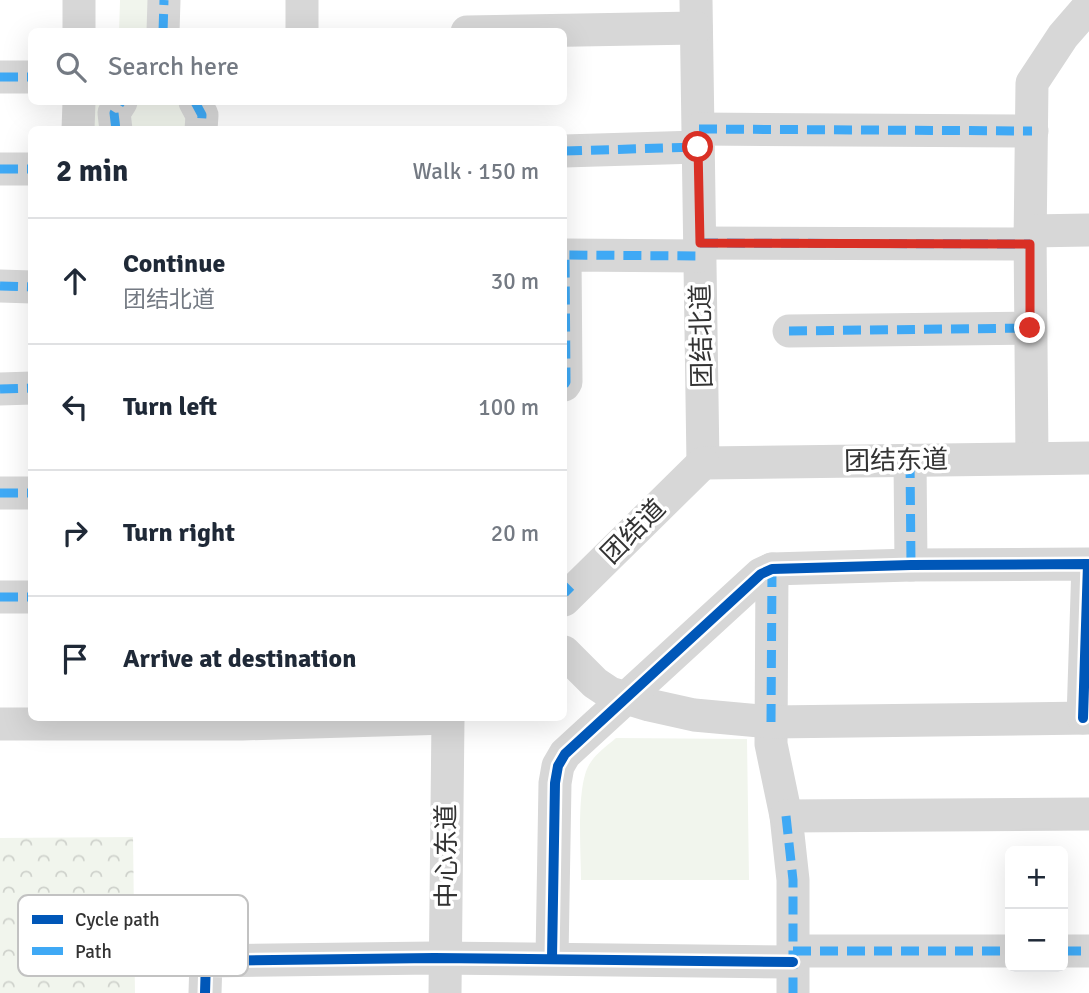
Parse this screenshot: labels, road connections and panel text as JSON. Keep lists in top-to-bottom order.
{
  "streets": {
    "street": [
      "团结北道",
      "团结东道",
      "团结道",
      "中心东道"
    ]
  },
  "crossings": [
    ["团结北道", "团结东道"],
    ["团结北道", "团结道"],
    ["团结东道", "团结道"]
  ],
  "legend": ["Cycle path", "Path"],
  "page": {
    "search": "Search here",
    "heading": ["2 min", "Walk · 150 m"],
    "list": [
      ["Continue", "团结北道", "30 m"],
      ["Turn left", "100 m"],
      ["Turn right", "20 m"],
      "Arrive at destination"
    ],
    "map_buttons": ["+", "−"]
  }
}
